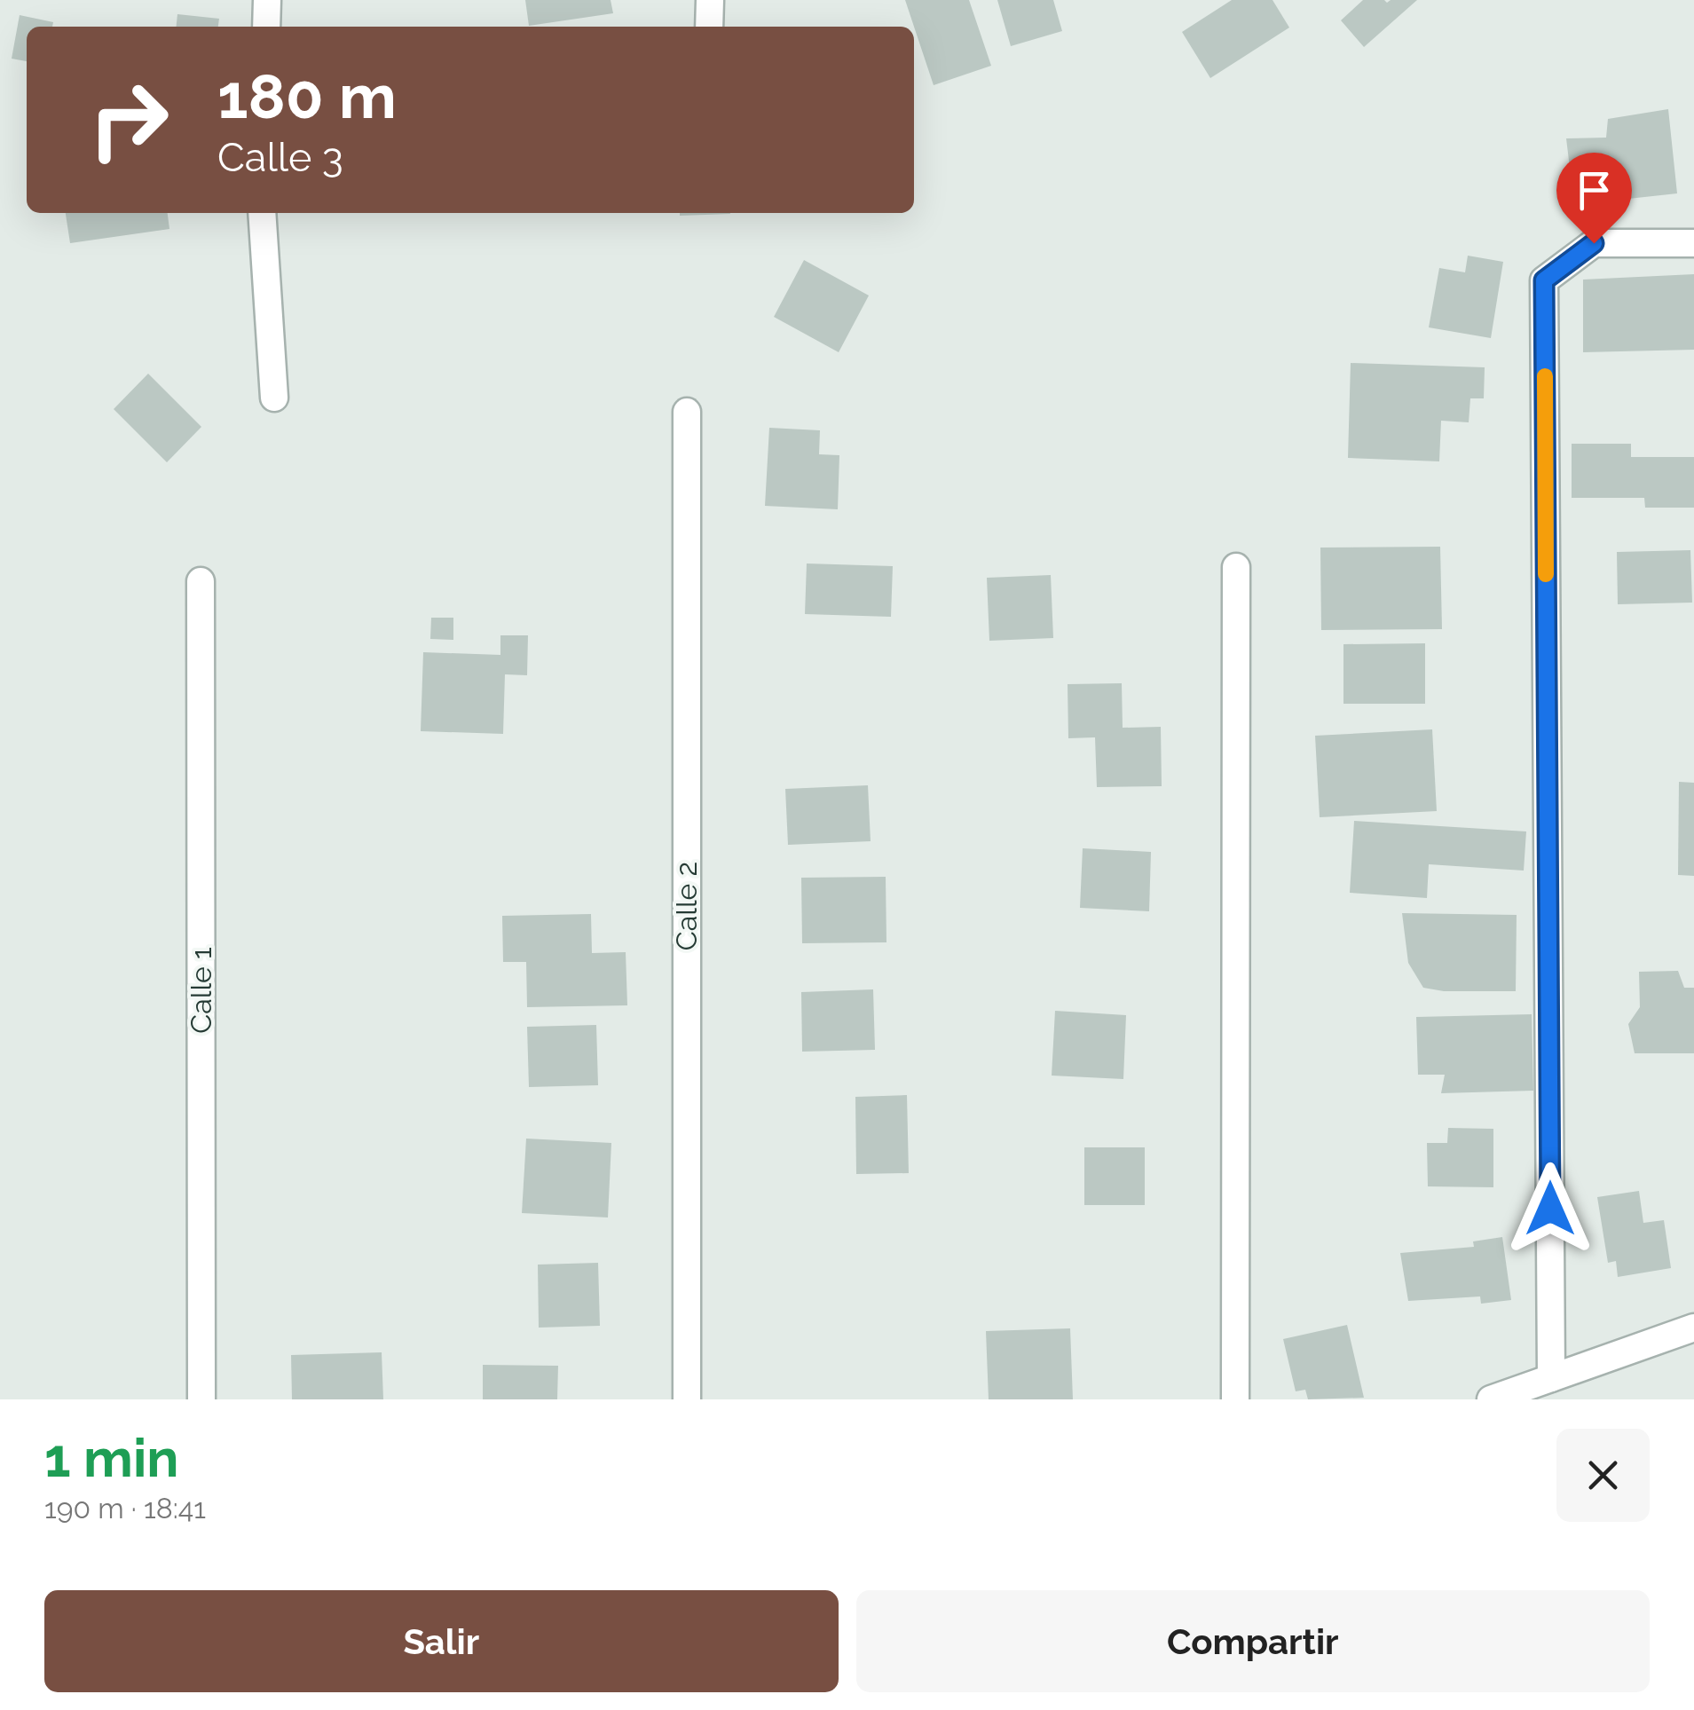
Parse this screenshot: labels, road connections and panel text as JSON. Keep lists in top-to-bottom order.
{
  "streets": {
    "street": ["Calle 2", "Calle 1"]
  },
  "page": {
    "turn": ["180 m", "Calle 3"],
    "heading": ["1 min", "190 m · 18:41"],
    "buttons": ["Salir", "Compartir"]
  }
}
